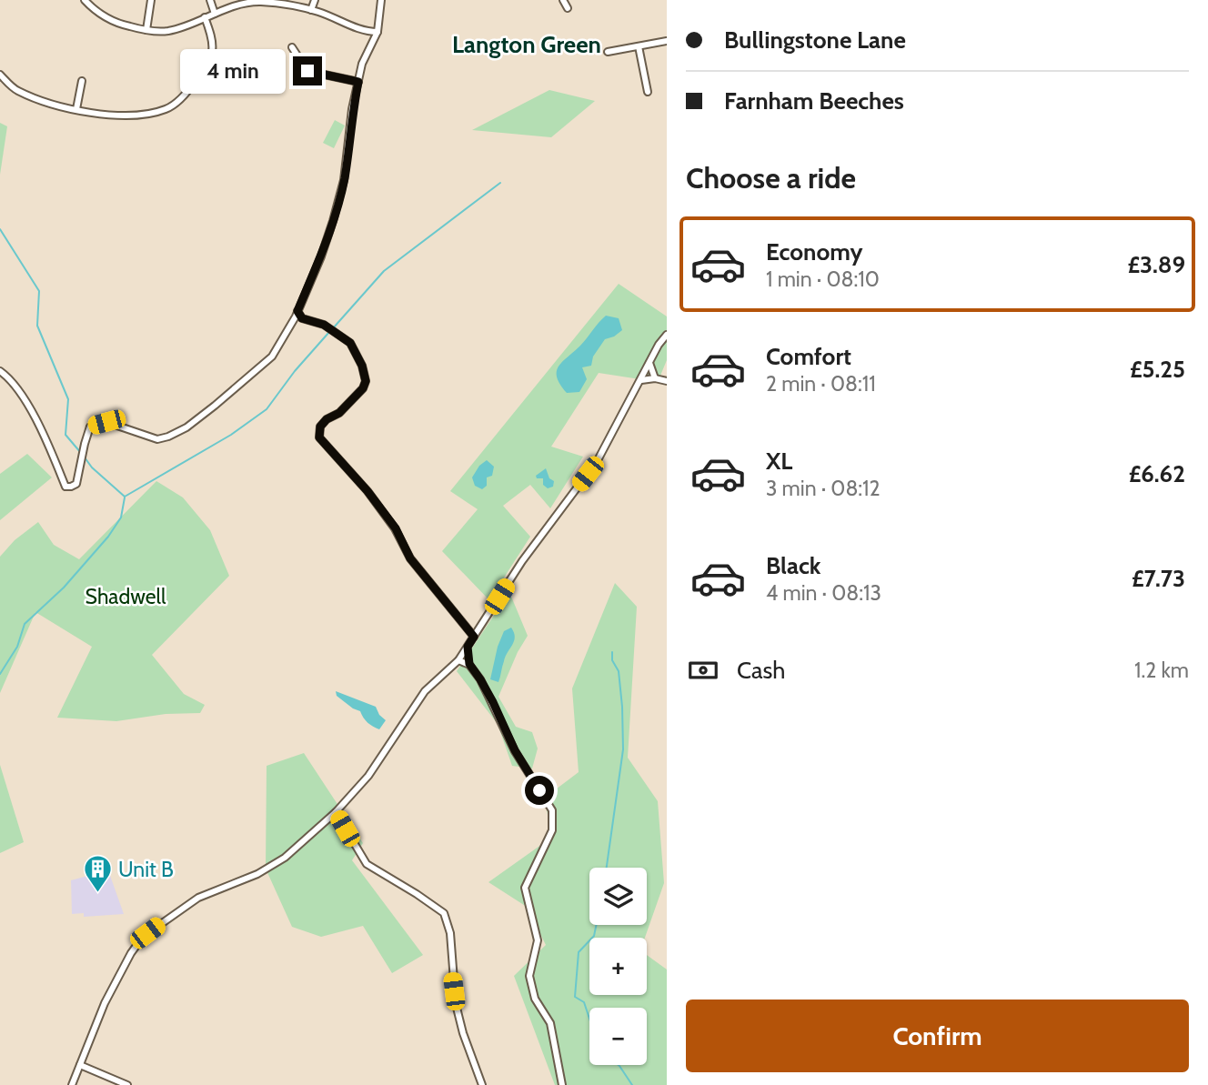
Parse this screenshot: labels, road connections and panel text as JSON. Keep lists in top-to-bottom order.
{
  "districts": ["Langton Green"],
  "parks": ["Shadwell"],
  "places": {
    "building": ["Unit B"]
  },
  "page": {
    "banner": ["Bullingstone Lane", "Farnham Beeches"],
    "bubble": "4 min",
    "heading": "Choose a ride",
    "list": [
      {
        "name": "Economy",
        "note": "1 min · 08:10",
        "value": "£3.89"
      },
      {
        "name": "Comfort",
        "note": "2 min · 08:11",
        "value": "£5.25"
      },
      {
        "name": "XL",
        "note": "3 min · 08:12",
        "value": "£6.62"
      },
      {
        "name": "Black",
        "note": "4 min · 08:13",
        "value": "£7.73"
      }
    ],
    "pay": ["Cash", "1.2 km"],
    "map_buttons": ["+", "−"],
    "buttons": "Confirm"
  }
}
